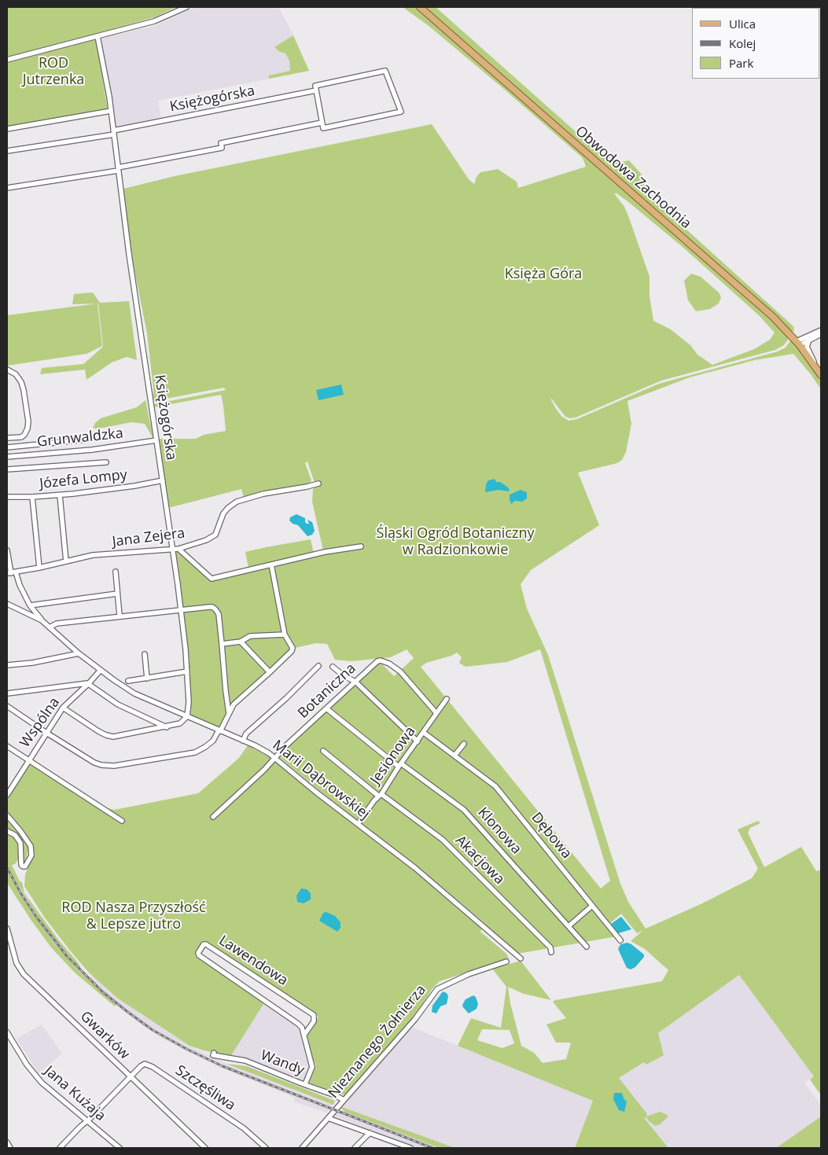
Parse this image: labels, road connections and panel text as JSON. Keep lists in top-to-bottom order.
{
  "streets": {
    "main road": ["Obwodowa Zachodnia"],
    "street": [
      "Księżogórska",
      "Grunwaldzka",
      "Józefa Lompy",
      "Jana Zejera",
      "Botaniczna",
      "Wspólna",
      "Jesionowa",
      "Marii Dąbrowskiej",
      "Klonowa",
      "Dębowa",
      "Akacjowa",
      "Lawendowa",
      "Gwarków",
      "Nieznanego Żołnierza",
      "Wandy",
      "Szczęśliwa",
      "Jana Kużaja"
    ]
  },
  "crossings": [
    ["Księżogórska", "Grunwaldzka"],
    ["Księżogórska", "Józefa Lompy"],
    ["Księżogórska", "Jana Zejera"],
    ["Księżogórska", "Marii Dąbrowskiej"],
    ["Botaniczna", "Jesionowa"],
    ["Botaniczna", "Marii Dąbrowskiej"],
    ["Botaniczna", "Klonowa"],
    ["Wspólna", "Marii Dąbrowskiej"],
    ["Jesionowa", "Marii Dąbrowskiej"],
    ["Jesionowa", "Klonowa"],
    ["Jesionowa", "Dębowa"],
    ["Jesionowa", "Akacjowa"],
    ["Lawendowa", "Wandy"],
    ["Gwarków", "Szczęśliwa"],
    ["Nieznanego Żołnierza", "Wandy"]
  ],
  "parks": [
    "ROD Jutrzenka",
    "Księża Góra",
    "Śląski Ogród Botaniczny w Radzionkowie",
    "ROD Nasza Przyszłość & Lepsze jutro"
  ],
  "legend": ["Ulica", "Kolej", "Park"]
}
